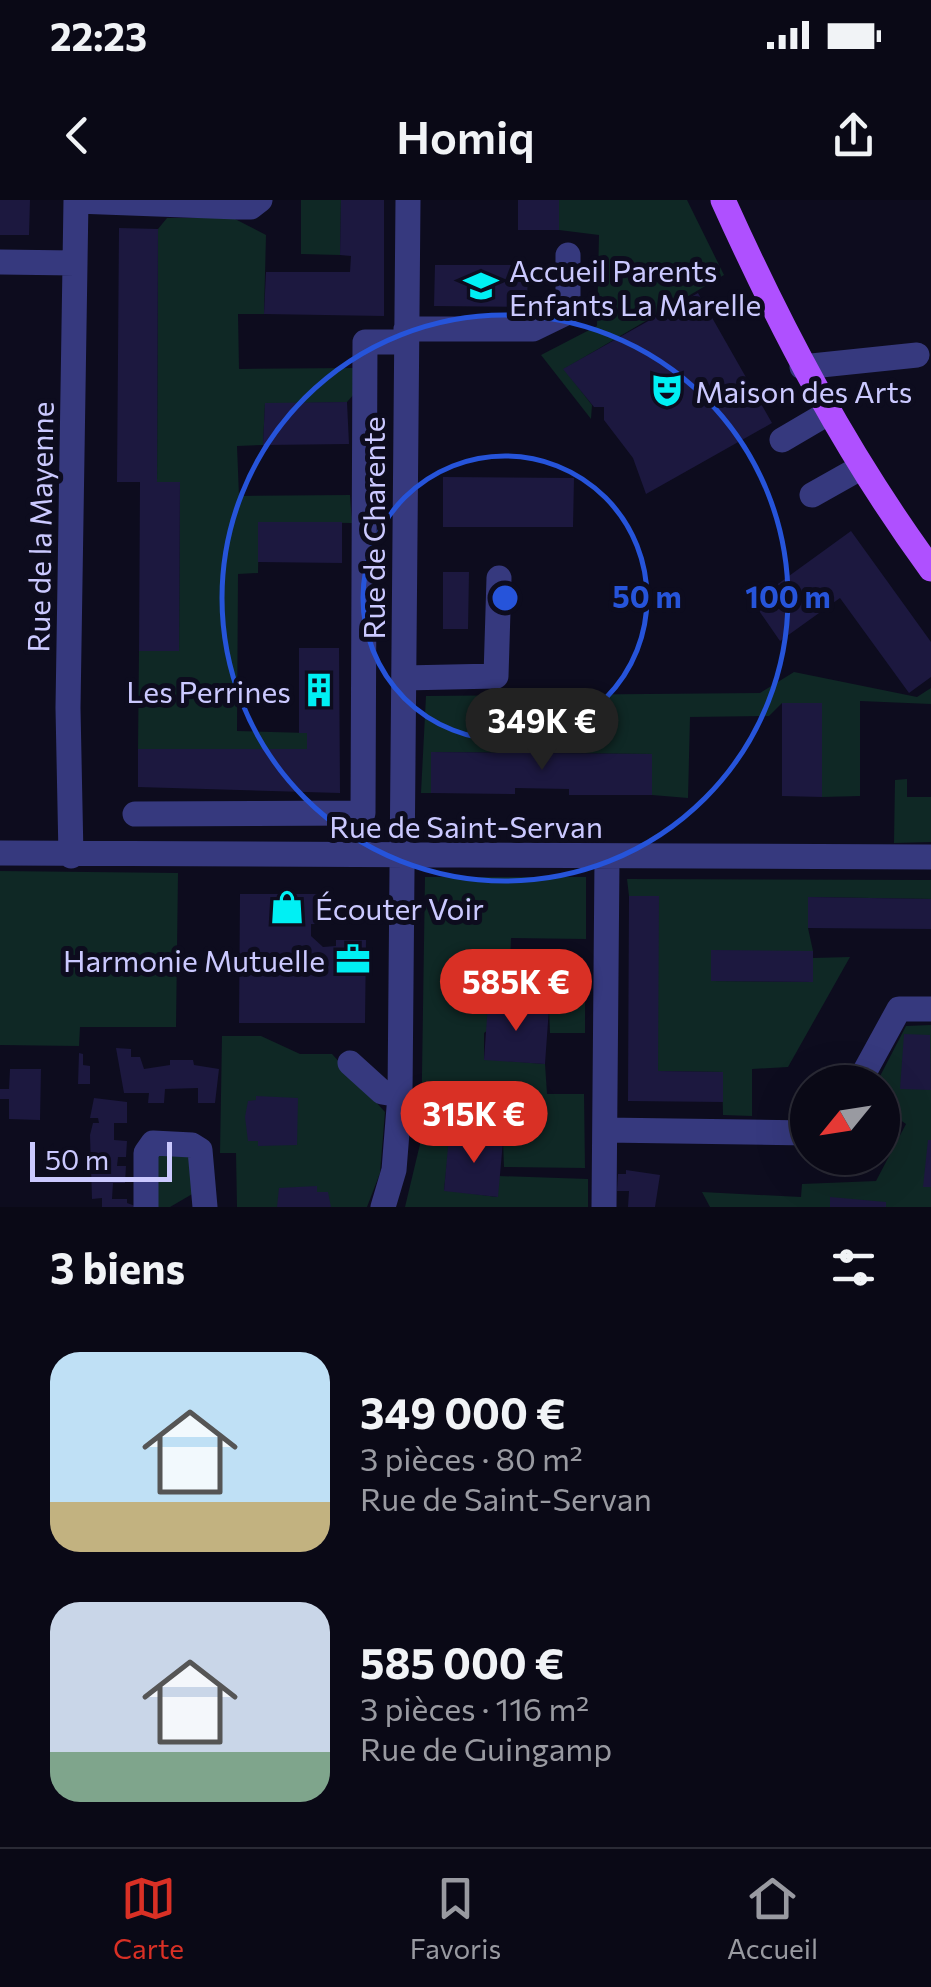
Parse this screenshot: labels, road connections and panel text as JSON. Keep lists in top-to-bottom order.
{
  "streets": {
    "street": ["Rue de la Mayenne", "Rue de Charente", "Rue de Saint-Servan"]
  },
  "crossings": [
    ["Rue de la Mayenne", "Rue de Saint-Servan"],
    ["Rue de Charente", "Rue de Saint-Servan"]
  ],
  "places": {
    "school or university": ["Accueil Parents Enfants La Marelle"],
    "theatre": ["Maison des Arts"],
    "building": ["Les Perrines"],
    "shop": ["Écouter Voir"],
    "office": ["Harmonie Mutuelle"]
  },
  "scale_bar": "50 m",
  "north": "bottom left",
  "page": {
    "status": "22:23",
    "header": "Homiq",
    "price": ["349K €", "585K €", "315K €"],
    "scale": "50 m",
    "heading": "3 biens",
    "list": [
      {
        "name": "349 000 €",
        "note": "3 pièces · 80 m² · Rue de Saint-Servan"
      },
      {
        "name": "585 000 €",
        "note": "3 pièces · 116 m² · Rue de Guingamp"
      }
    ],
    "tabs": ["Carte", "Favoris", "Accueil"]
  },
  "rings": ["50 m", "100 m"]
}
